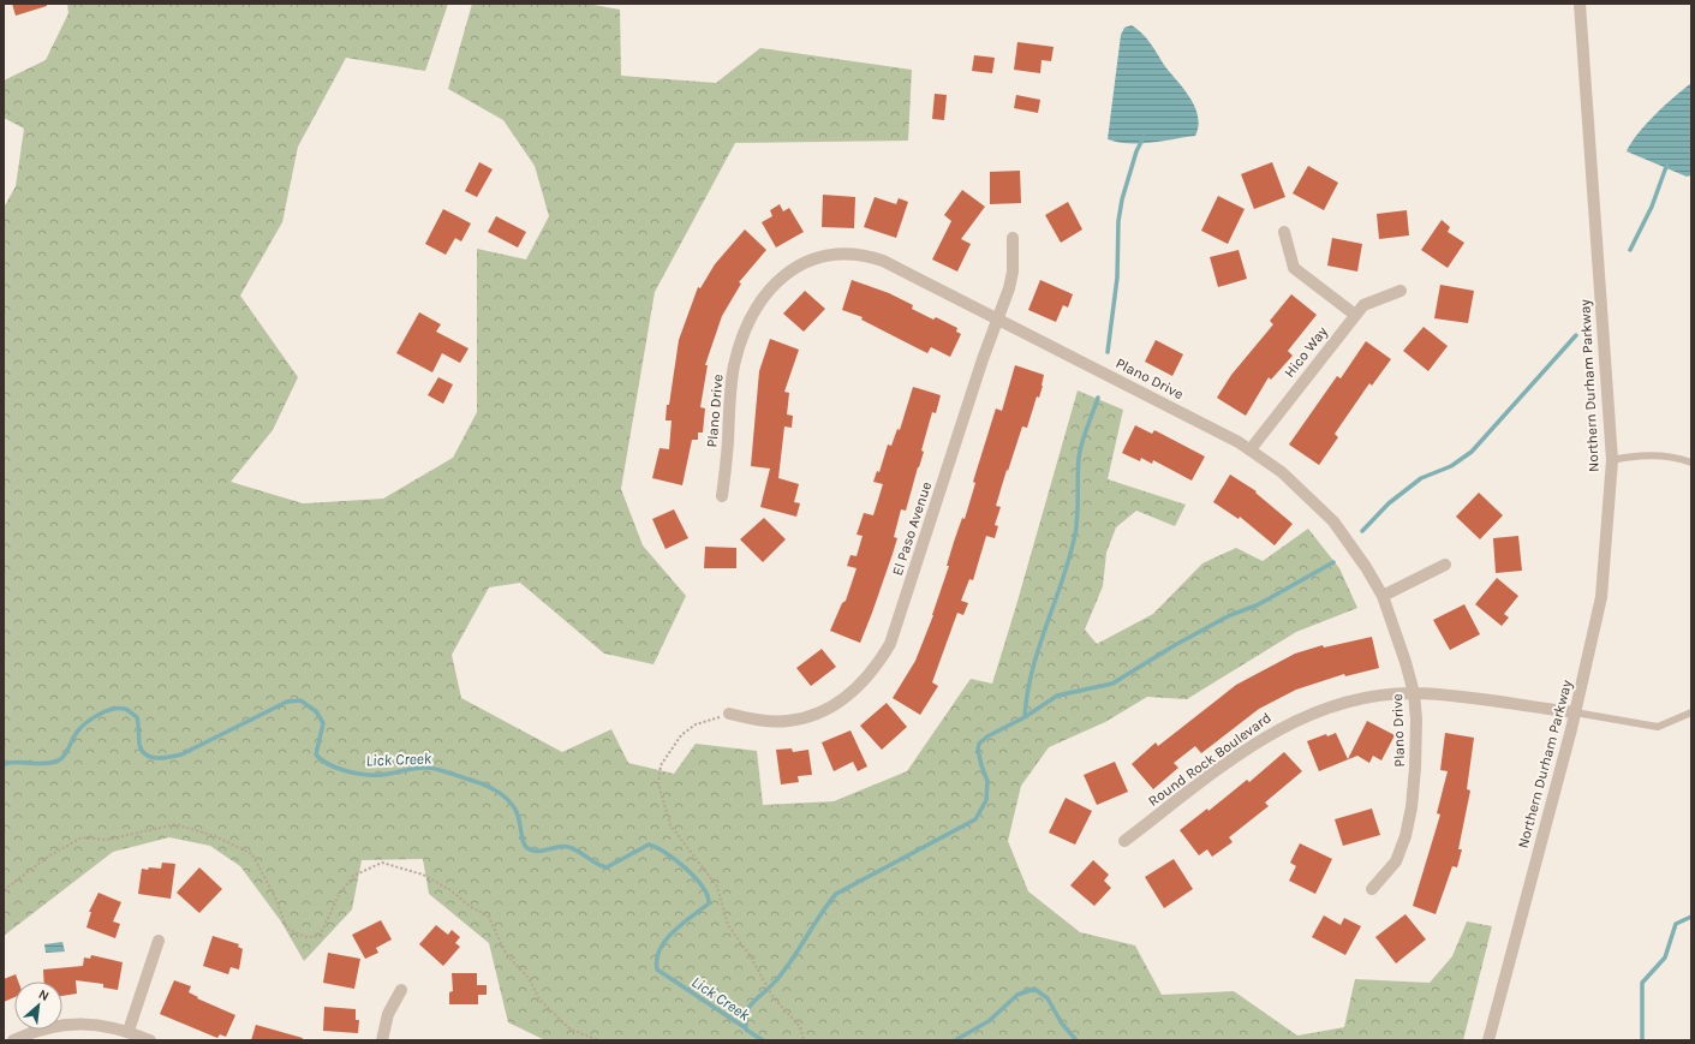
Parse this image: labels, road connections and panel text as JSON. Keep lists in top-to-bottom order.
{
  "streets": {
    "street": [
      "Hico Way",
      "Plano Drive",
      "Northern Durham Parkway",
      "El Paso Avenue",
      "Round Rock Boulevard"
    ]
  },
  "crossings": [
    ["Hico Way", "Plano Drive"],
    ["Plano Drive", "El Paso Avenue"],
    ["Plano Drive", "Round Rock Boulevard"],
    ["Northern Durham Parkway", "Round Rock Boulevard"]
  ],
  "water": ["Lick Creek"],
  "north": "top right"
}
